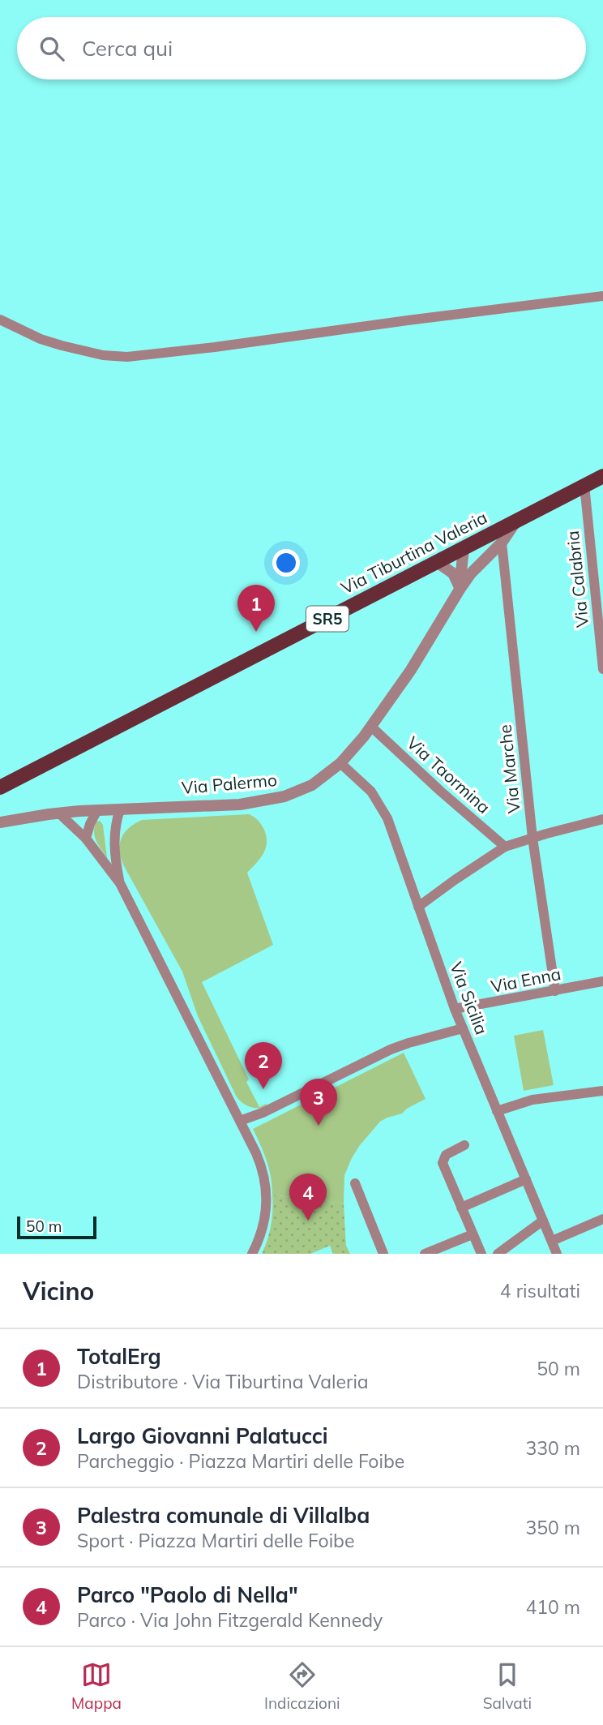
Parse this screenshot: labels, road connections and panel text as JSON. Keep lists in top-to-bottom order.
{
  "streets": {
    "main road": ["Via Tiburtina Valeria", "SR5"],
    "street": [
      "Via Calabria",
      "Via Marche",
      "Via Taormina",
      "Via Palermo",
      "Via Enna",
      "Via Sicilia"
    ]
  },
  "crossings": [
    ["Via Tiburtina Valeria", "Via Calabria"],
    ["Via Tiburtina Valeria", "Via Palermo"],
    ["Via Marche", "Via Palermo"],
    ["Via Marche", "Via Enna"],
    ["Via Taormina", "Via Palermo"],
    ["Via Palermo", "Via Sicilia"],
    ["Via Enna", "Via Sicilia"]
  ],
  "scale_bar": "50 m",
  "page": {
    "search": "Cerca qui",
    "pins": [
      "1",
      "2",
      "3",
      "4"
    ],
    "scale": "50 m",
    "heading": ["Vicino", "4 risultati"],
    "list": [
      {
        "mark": "1",
        "name": "TotalErg",
        "note": "Distributore · Via Tiburtina Valeria",
        "value": "50 m"
      },
      {
        "mark": "2",
        "name": "Largo Giovanni Palatucci",
        "note": "Parcheggio · Piazza Martiri delle Foibe",
        "value": "330 m"
      },
      {
        "mark": "3",
        "name": "Palestra comunale di Villalba",
        "note": "Sport · Piazza Martiri delle Foibe",
        "value": "350 m"
      },
      {
        "mark": "4",
        "name": "Parco \"Paolo di Nella\"",
        "note": "Parco · Via John Fitzgerald Kennedy",
        "value": "410 m"
      }
    ],
    "nav": ["Mappa", "Indicazioni", "Salvati"]
  }
}
